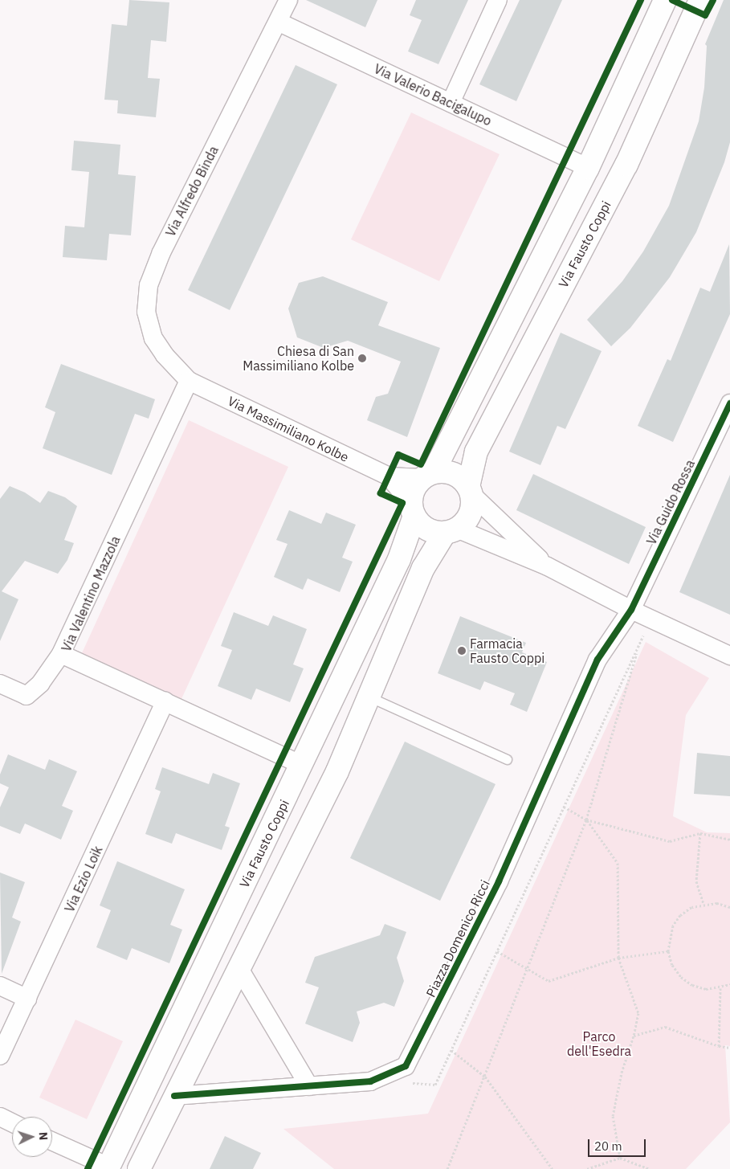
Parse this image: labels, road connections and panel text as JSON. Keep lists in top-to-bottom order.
{
  "streets": {
    "street": [
      "Via Valerio Bacigalupo",
      "Via Alfredo Binda",
      "Via Fausto Coppi",
      "Via Massimiliano Kolbe",
      "Via Guido Rossa",
      "Via Valentino Mazzola",
      "Via Ezio Loik",
      "Piazza Domenico Ricci"
    ]
  },
  "crossings": [
    ["Via Valerio Bacigalupo", "Via Alfredo Binda"],
    ["Via Valerio Bacigalupo", "Via Fausto Coppi"],
    ["Via Alfredo Binda", "Via Massimiliano Kolbe"],
    ["Via Alfredo Binda", "Via Valentino Mazzola"],
    ["Via Fausto Coppi", "Via Massimiliano Kolbe"],
    ["Via Fausto Coppi", "Via Valentino Mazzola"],
    ["Via Fausto Coppi", "Piazza Domenico Ricci"],
    ["Via Massimiliano Kolbe", "Via Valentino Mazzola"],
    ["Via Guido Rossa", "Piazza Domenico Ricci"],
    ["Via Valentino Mazzola", "Via Ezio Loik"]
  ],
  "parks": ["Parco dell'Esedra"],
  "places": ["Chiesa di San Massimiliano Kolbe", "Farmacia Fausto Coppi"],
  "scale_bar": "20 m",
  "north": "right"
}
